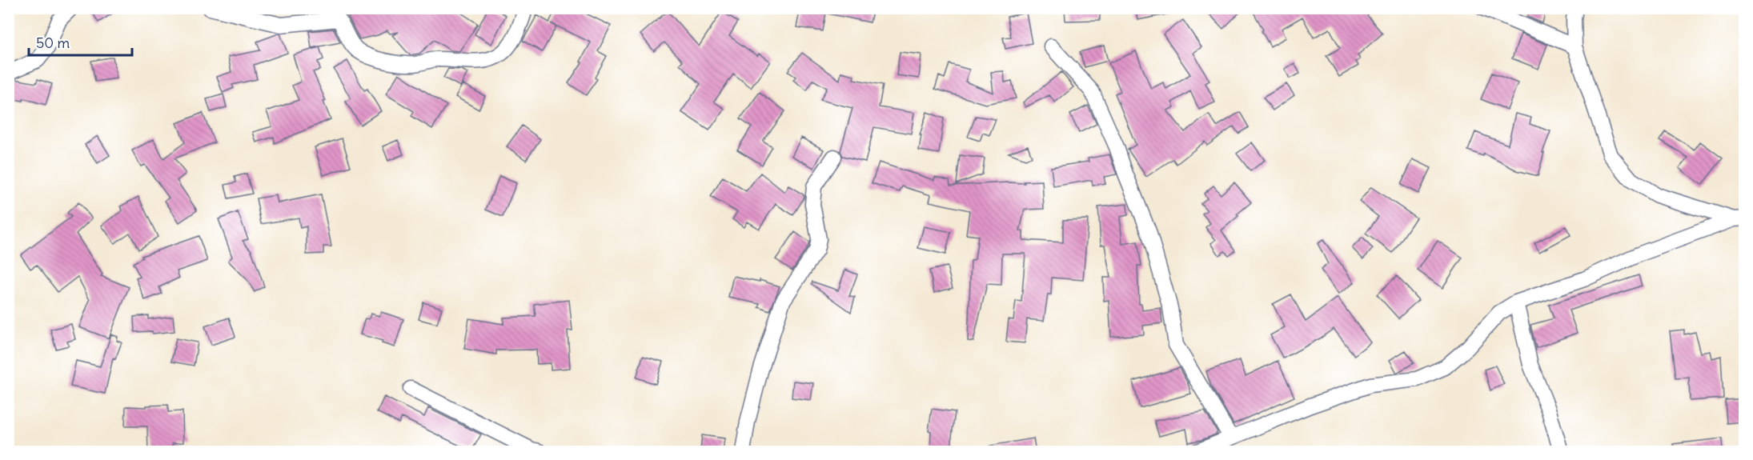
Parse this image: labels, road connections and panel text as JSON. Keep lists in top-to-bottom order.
{
  "scale_bar": "50 m"
}
